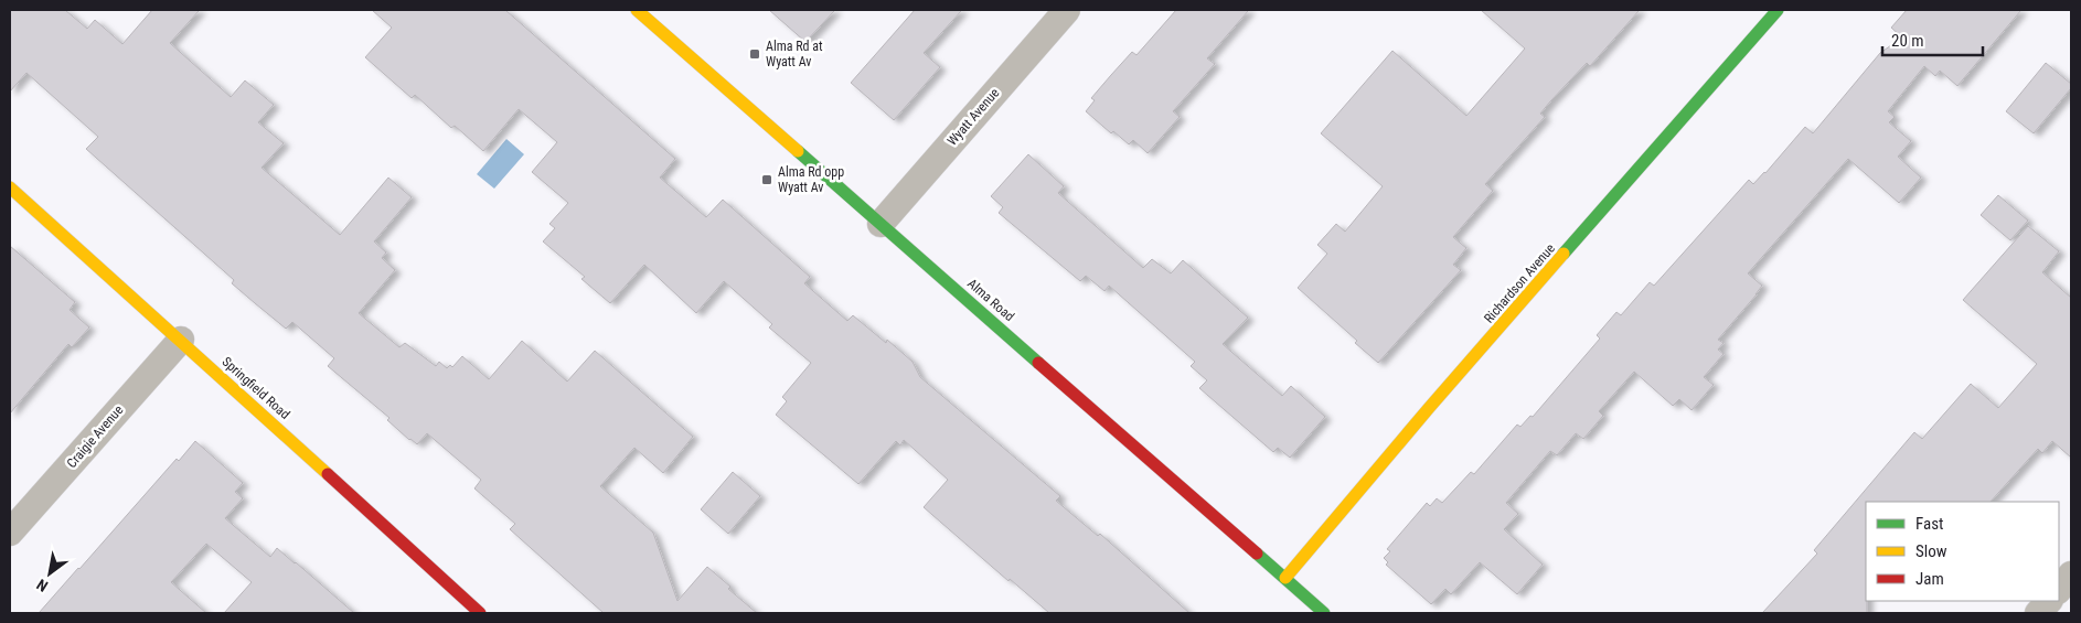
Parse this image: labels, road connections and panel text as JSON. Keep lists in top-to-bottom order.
{
  "streets": {
    "street": [
      "Wyatt Avenue",
      "Richardson Avenue",
      "Alma Road",
      "Springfield Road",
      "Craigie Avenue"
    ]
  },
  "crossings": [
    ["Wyatt Avenue", "Alma Road"],
    ["Richardson Avenue", "Alma Road"],
    ["Springfield Road", "Craigie Avenue"]
  ],
  "places": {
    "transit": ["Alma Rd at Wyatt Av", "Alma Rd opp Wyatt Av"]
  },
  "legend": ["Fast", "Slow", "Jam"],
  "scale_bar": "20 m",
  "north": "bottom left"
}
